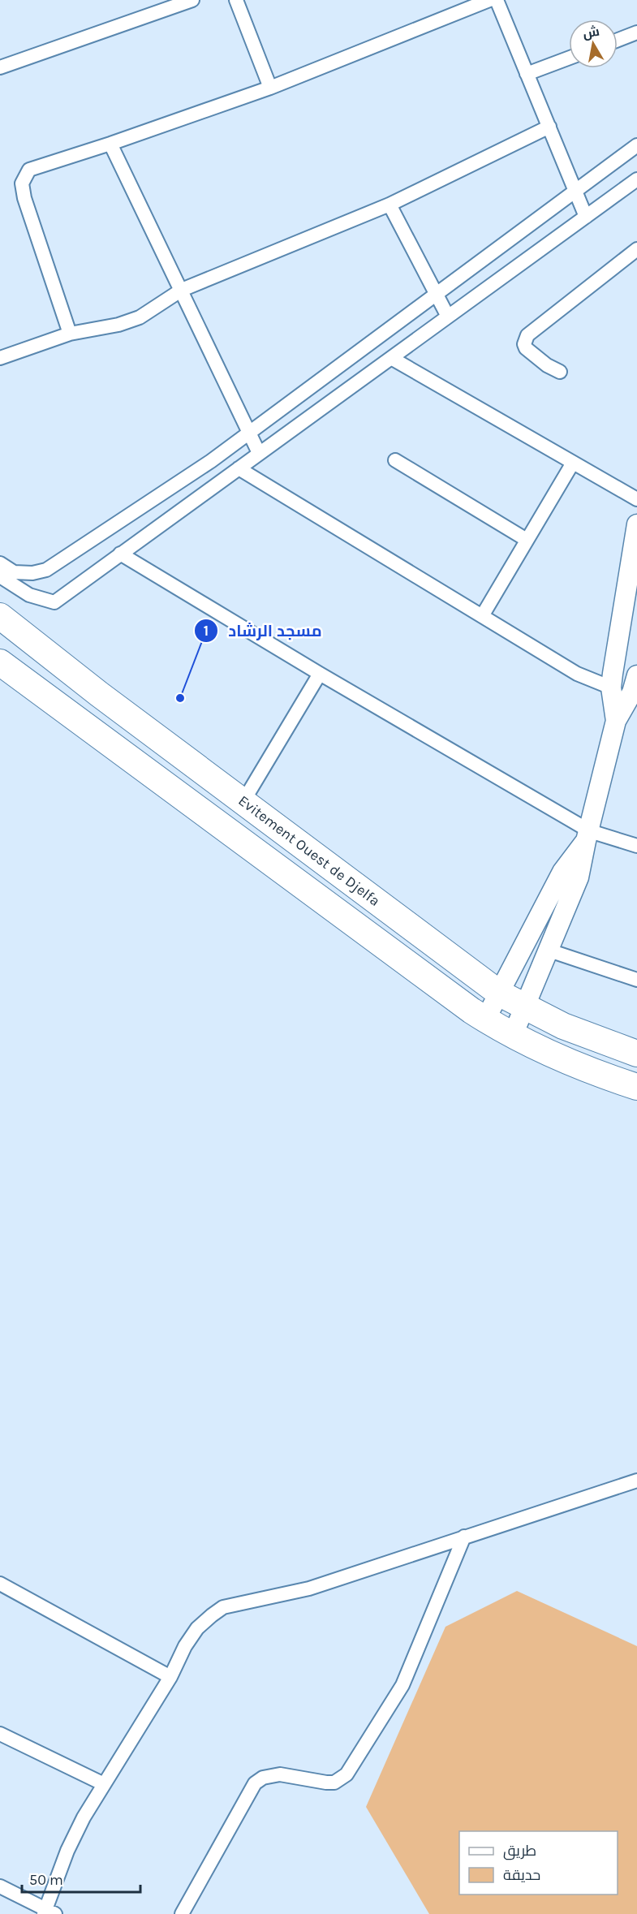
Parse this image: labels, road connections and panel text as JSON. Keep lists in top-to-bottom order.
{
  "streets": {
    "highway": ["Evitement Ouest de Djelfa"]
  },
  "places": ["مسجد الرشاد"],
  "legend": ["طريق", "حديقة"],
  "scale_bar": "50 m",
  "north": "top"
}
